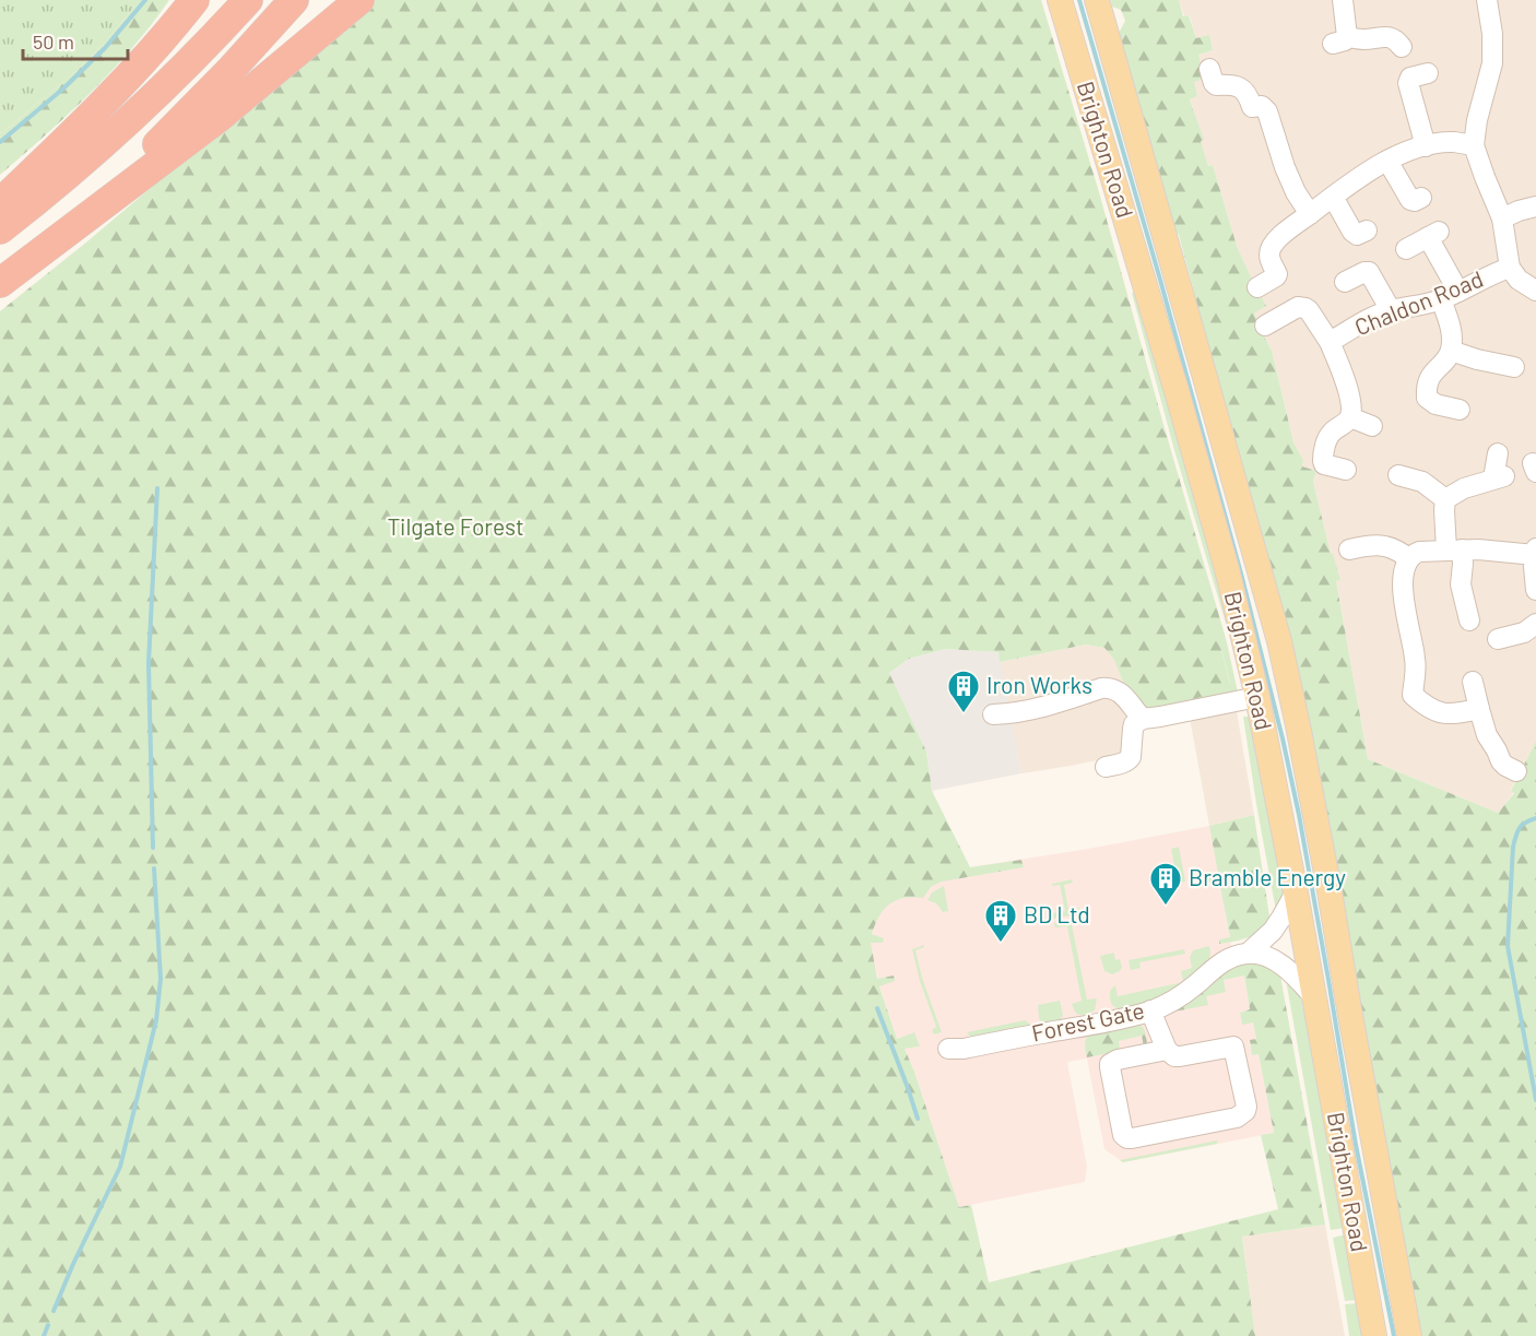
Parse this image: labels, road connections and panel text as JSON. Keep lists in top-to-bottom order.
{
  "streets": {
    "main road": ["Brighton Road"],
    "street": ["Chaldon Road", "Forest Gate"]
  },
  "parks": ["Tilgate Forest"],
  "places": {
    "building": ["Iron Works", "Bramble Energy", "BD Ltd"]
  },
  "scale_bar": "50 m"
}
